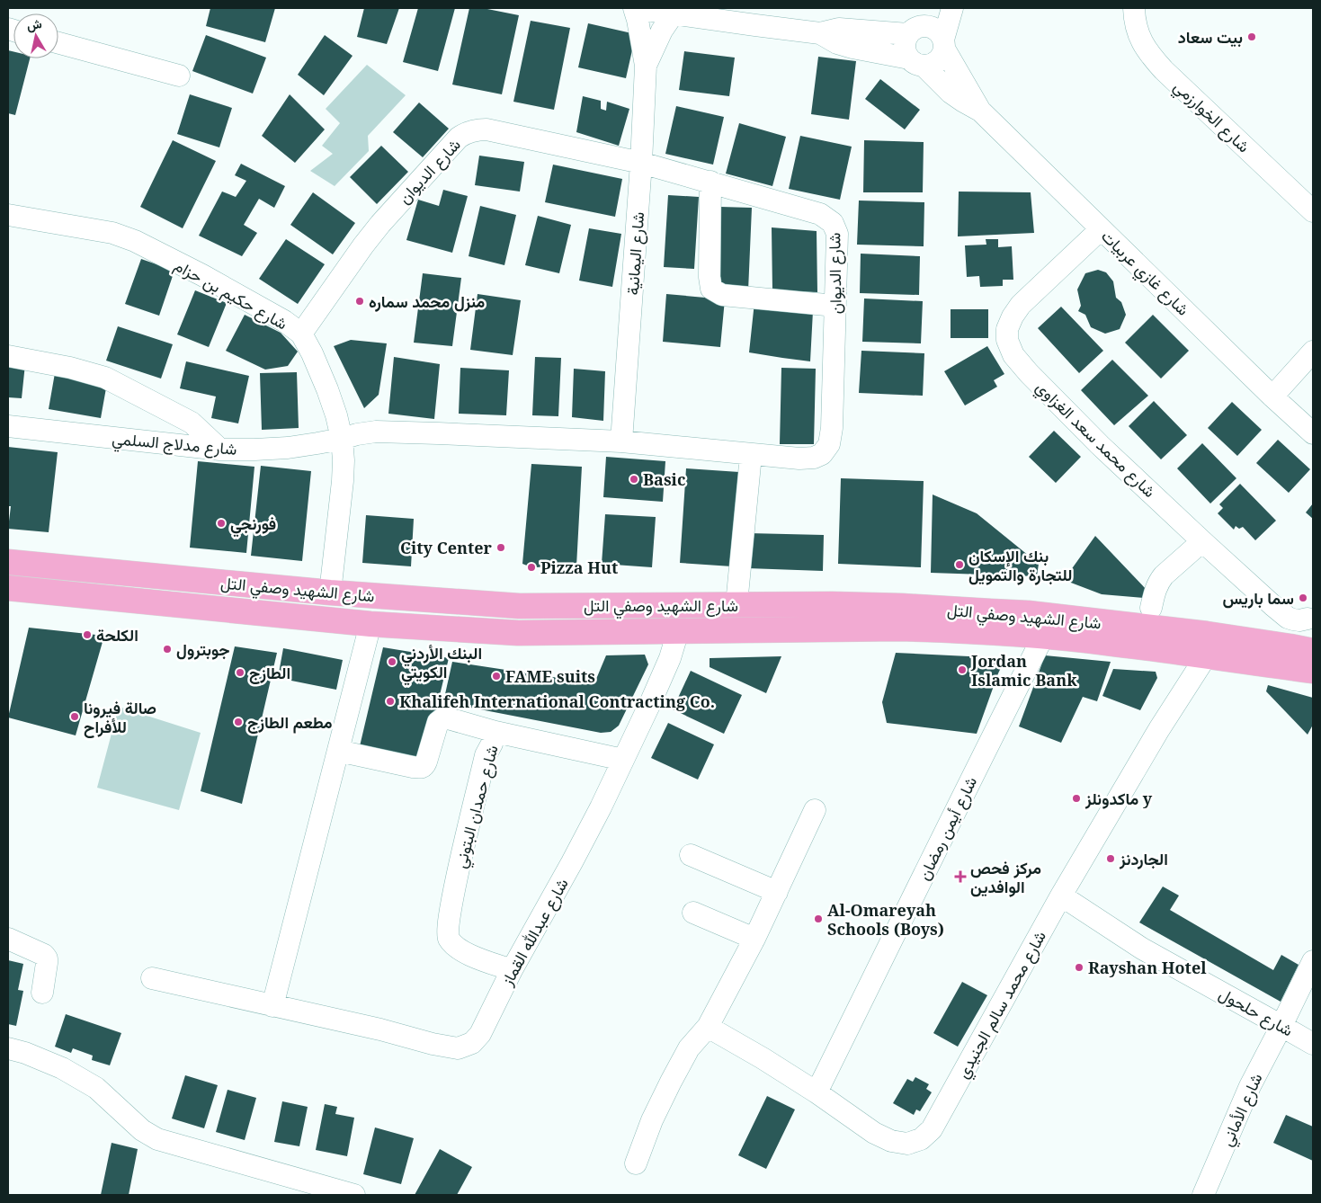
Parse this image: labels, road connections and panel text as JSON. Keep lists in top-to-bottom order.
{
  "streets": {
    "main road": ["شارع الشهيد وصفي التل"],
    "street": [
      "شارع الخوارزمي",
      "شارع الديوان",
      "شارع اليمانية",
      "شارع غازي عربيات",
      "شارع حكيم بن حزام",
      "شارع محمد سعد الغزاوي",
      "شارع مدلاج السلمي",
      "شارع حمدان البتوني",
      "شارع أيمن رمضان",
      "شارع عبدالله القماز",
      "شارع محمد سالم الجنيدي",
      "شارع حلحول",
      "شارع الأماني"
    ]
  },
  "crossings": [
    ["شارع الديوان", "شارع اليمانية"],
    ["شارع الديوان", "شارع حكيم بن حزام"],
    ["شارع الديوان", "شارع مدلاج السلمي"],
    ["شارع غازي عربيات", "شارع محمد سعد الغزاوي"],
    ["شارع حكيم بن حزام", "شارع مدلاج السلمي"],
    ["شارع حكيم بن حزام", "شارع الشهيد وصفي التل"],
    ["شارع الشهيد وصفي التل", "شارع أيمن رمضان"],
    ["شارع الشهيد وصفي التل", "شارع عبدالله القماز"],
    ["شارع الشهيد وصفي التل", "شارع محمد سالم الجنيدي"],
    ["شارع حمدان البتوني", "شارع عبدالله القماز"],
    ["شارع أيمن رمضان", "شارع محمد سالم الجنيدي"],
    ["شارع محمد سالم الجنيدي", "شارع حلحول"],
    ["شارع حلحول", "شارع الأماني"]
  ],
  "places": {
    "other": [
      "بيت سعاد",
      "منزل محمد سماره",
      "Basic",
      "فورنجي",
      "City Center",
      "بنك الإسكان للتجارة والتمويل",
      "Pizza Hut",
      "سما باريس",
      "الكلحة",
      "جوبترول",
      "البنك الأردني الكويتي",
      "Jordan Islamic Bank",
      "الطازج",
      "FAME suits",
      "Khalifeh International Contracting Co.",
      "صالة فيرونا للأفراح",
      "مطعم الطازج",
      "ماكدونلز y",
      "الجاردنز",
      "Al-Omareyah Schools (Boys)",
      "Rayshan Hotel"
    ],
    "health": ["مركز فحص الوافدين"]
  },
  "north": "top"
}
